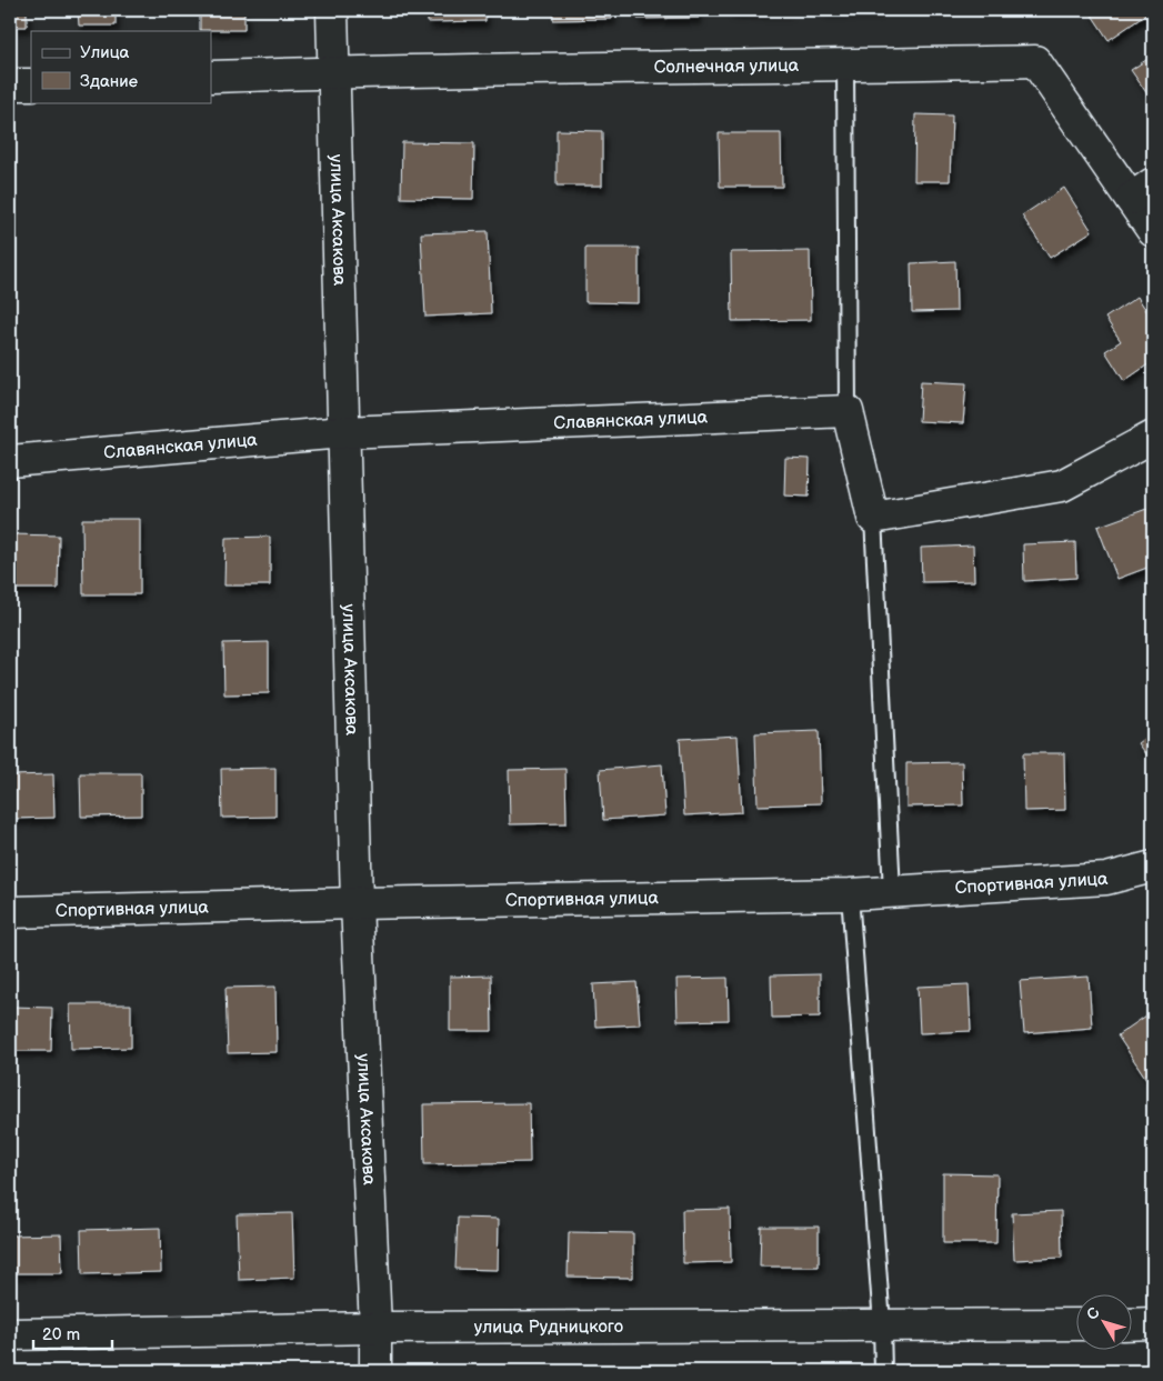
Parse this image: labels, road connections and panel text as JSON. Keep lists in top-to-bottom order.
{
  "streets": {
    "street": [
      "Солнечная улица",
      "улица Аксакова",
      "Славянская улица",
      "Спортивная улица",
      "улица Рудницкого"
    ]
  },
  "crossings": [
    ["Солнечная улица", "улица Аксакова"],
    ["улица Аксакова", "Славянская улица"],
    ["улица Аксакова", "Спортивная улица"],
    ["улица Аксакова", "улица Рудницкого"]
  ],
  "legend": ["Улица", "Здание"],
  "scale_bar": "20 m",
  "north": "top left"
}
